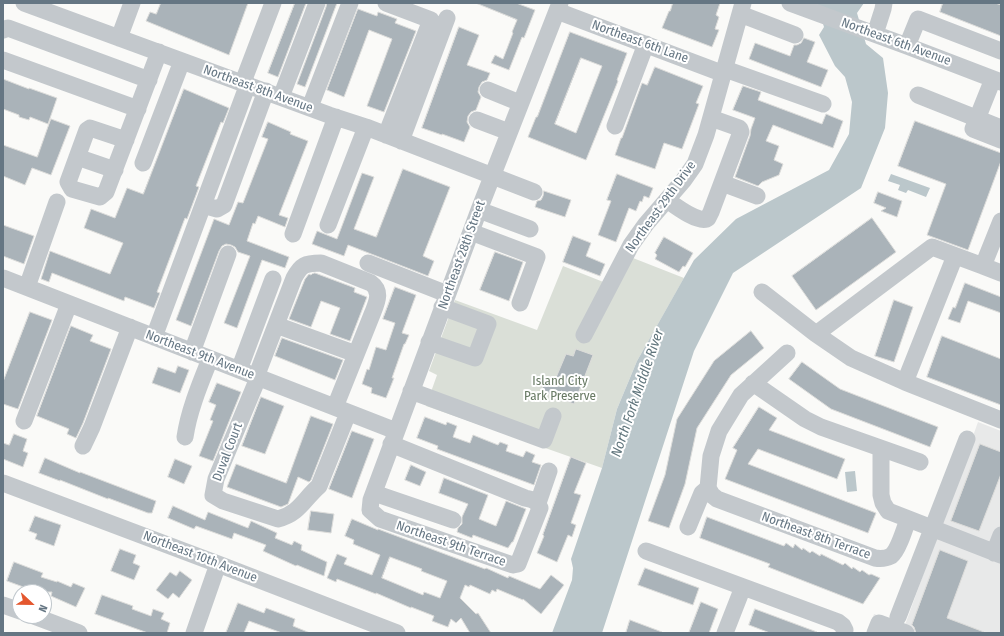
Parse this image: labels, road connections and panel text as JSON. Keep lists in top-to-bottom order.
{
  "streets": {
    "street": [
      "Northeast 6th Lane",
      "Northeast 6th Avenue",
      "Northeast 8th Avenue",
      "Northeast 29th Drive",
      "Northeast 28th Street",
      "Northeast 9th Avenue",
      "Duval Court",
      "Northeast 8th Terrace",
      "Northeast 9th Terrace",
      "Northeast 10th Avenue"
    ]
  },
  "crossings": [
    ["Northeast 6th Lane", "Northeast 29th Drive"],
    ["Northeast 6th Lane", "Northeast 28th Street"],
    ["Northeast 8th Avenue", "Northeast 28th Street"],
    ["Northeast 28th Street", "Northeast 9th Avenue"],
    ["Northeast 28th Street", "Northeast 9th Terrace"],
    ["Northeast 9th Avenue", "Duval Court"]
  ],
  "water": ["North Fork Middle River"],
  "parks": ["Island City Park Preserve"],
  "north": "right"
}
